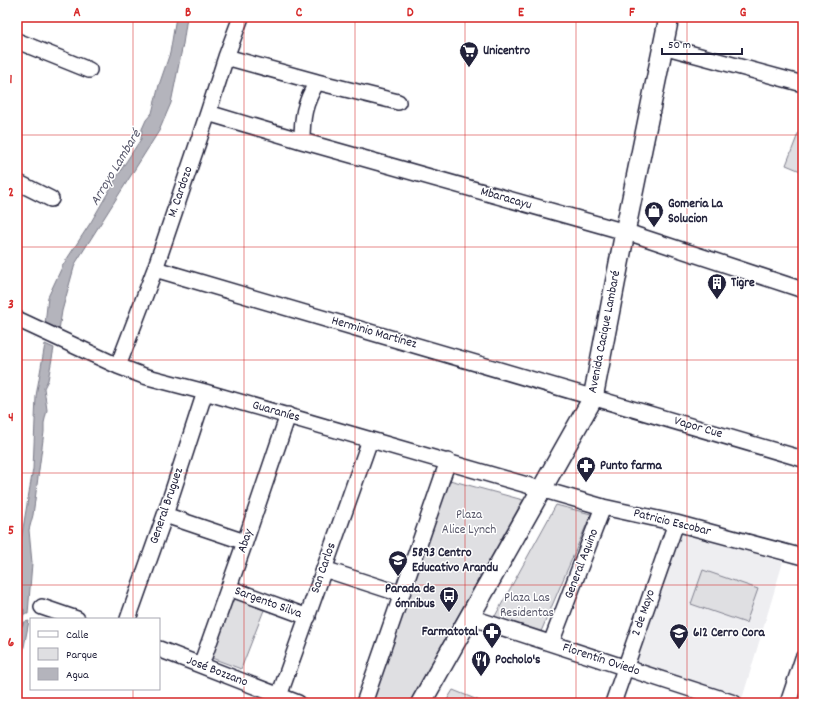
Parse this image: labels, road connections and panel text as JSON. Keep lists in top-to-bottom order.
{
  "streets": {
    "main road": ["Avenida Cacique Lambaré"],
    "street": [
      "M. Cardozo",
      "Mbaracayu",
      "Herminio Martínez",
      "Guaraníes",
      "Vapor Cue",
      "General Bruguez",
      "Patricio Escobar",
      "Abay",
      "General Aquino",
      "San Carlos",
      "Sargento Silva",
      "2 de Mayo",
      "Florentín Oviedo",
      "José Bozzano"
    ]
  },
  "crossings": [
    ["M. Cardozo", "Mbaracayu"],
    ["M. Cardozo", "Herminio Martínez"],
    ["M. Cardozo", "Guaraníes"],
    ["Mbaracayu", "Avenida Cacique Lambaré"],
    ["Avenida Cacique Lambaré", "Herminio Martínez"],
    ["Avenida Cacique Lambaré", "Guaraníes"],
    ["Avenida Cacique Lambaré", "Vapor Cue"],
    ["Avenida Cacique Lambaré", "Patricio Escobar"],
    ["Avenida Cacique Lambaré", "Florentín Oviedo"],
    ["Herminio Martínez", "Vapor Cue"],
    ["Guaraníes", "General Bruguez"],
    ["Guaraníes", "Patricio Escobar"],
    ["Guaraníes", "Abay"],
    ["Guaraníes", "San Carlos"],
    ["Patricio Escobar", "General Aquino"],
    ["Patricio Escobar", "2 de Mayo"],
    ["Abay", "Sargento Silva"],
    ["Abay", "José Bozzano"],
    ["General Aquino", "Florentín Oviedo"],
    ["San Carlos", "Sargento Silva"],
    ["San Carlos", "José Bozzano"],
    ["2 de Mayo", "Florentín Oviedo"]
  ],
  "water": ["Arroyo Lambaré"],
  "parks": ["Plaza Alice Lynch", "Plaza Las Residentas"],
  "places": {
    "supermarket": ["Unicentro"],
    "shop": ["Gomeria La Solucion"],
    "building": ["Tigre"],
    "pharmacy": ["Punto farma", "Farmatotal"],
    "school or university": ["5893 Centro Educativo Arandu", "612 Cerro Cora"],
    "bus stop": ["Parada de ómnibus"],
    "restaurant": ["Pocholo's"]
  },
  "legend": ["Calle", "Parque", "Agua"],
  "scale_bar": "50 m",
  "grid": {
    "columns": [
      "A",
      "B",
      "C",
      "D",
      "E",
      "F",
      "G"
    ],
    "rows": [
      "1",
      "2",
      "3",
      "4",
      "5",
      "6"
    ]
  }
}
